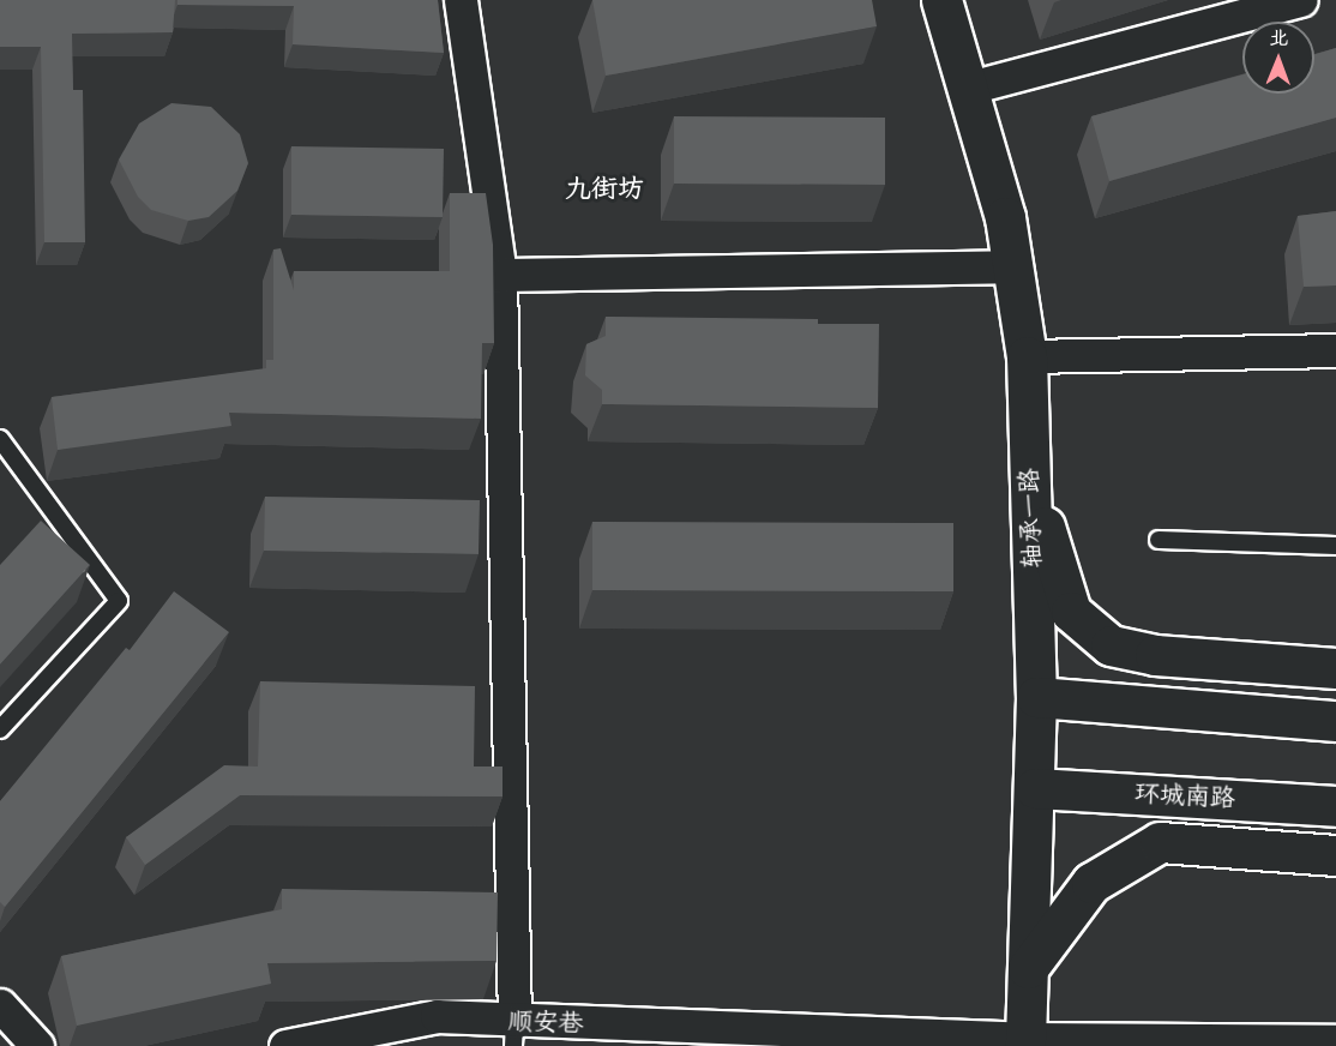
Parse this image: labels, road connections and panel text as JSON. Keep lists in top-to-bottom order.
{
  "streets": {
    "street": ["轴承一路", "环城南路", "顺安巷"]
  },
  "crossings": [
    ["轴承一路", "环城南路"],
    ["轴承一路", "顺安巷"]
  ],
  "districts": ["九街坊"],
  "north": "top"
}
